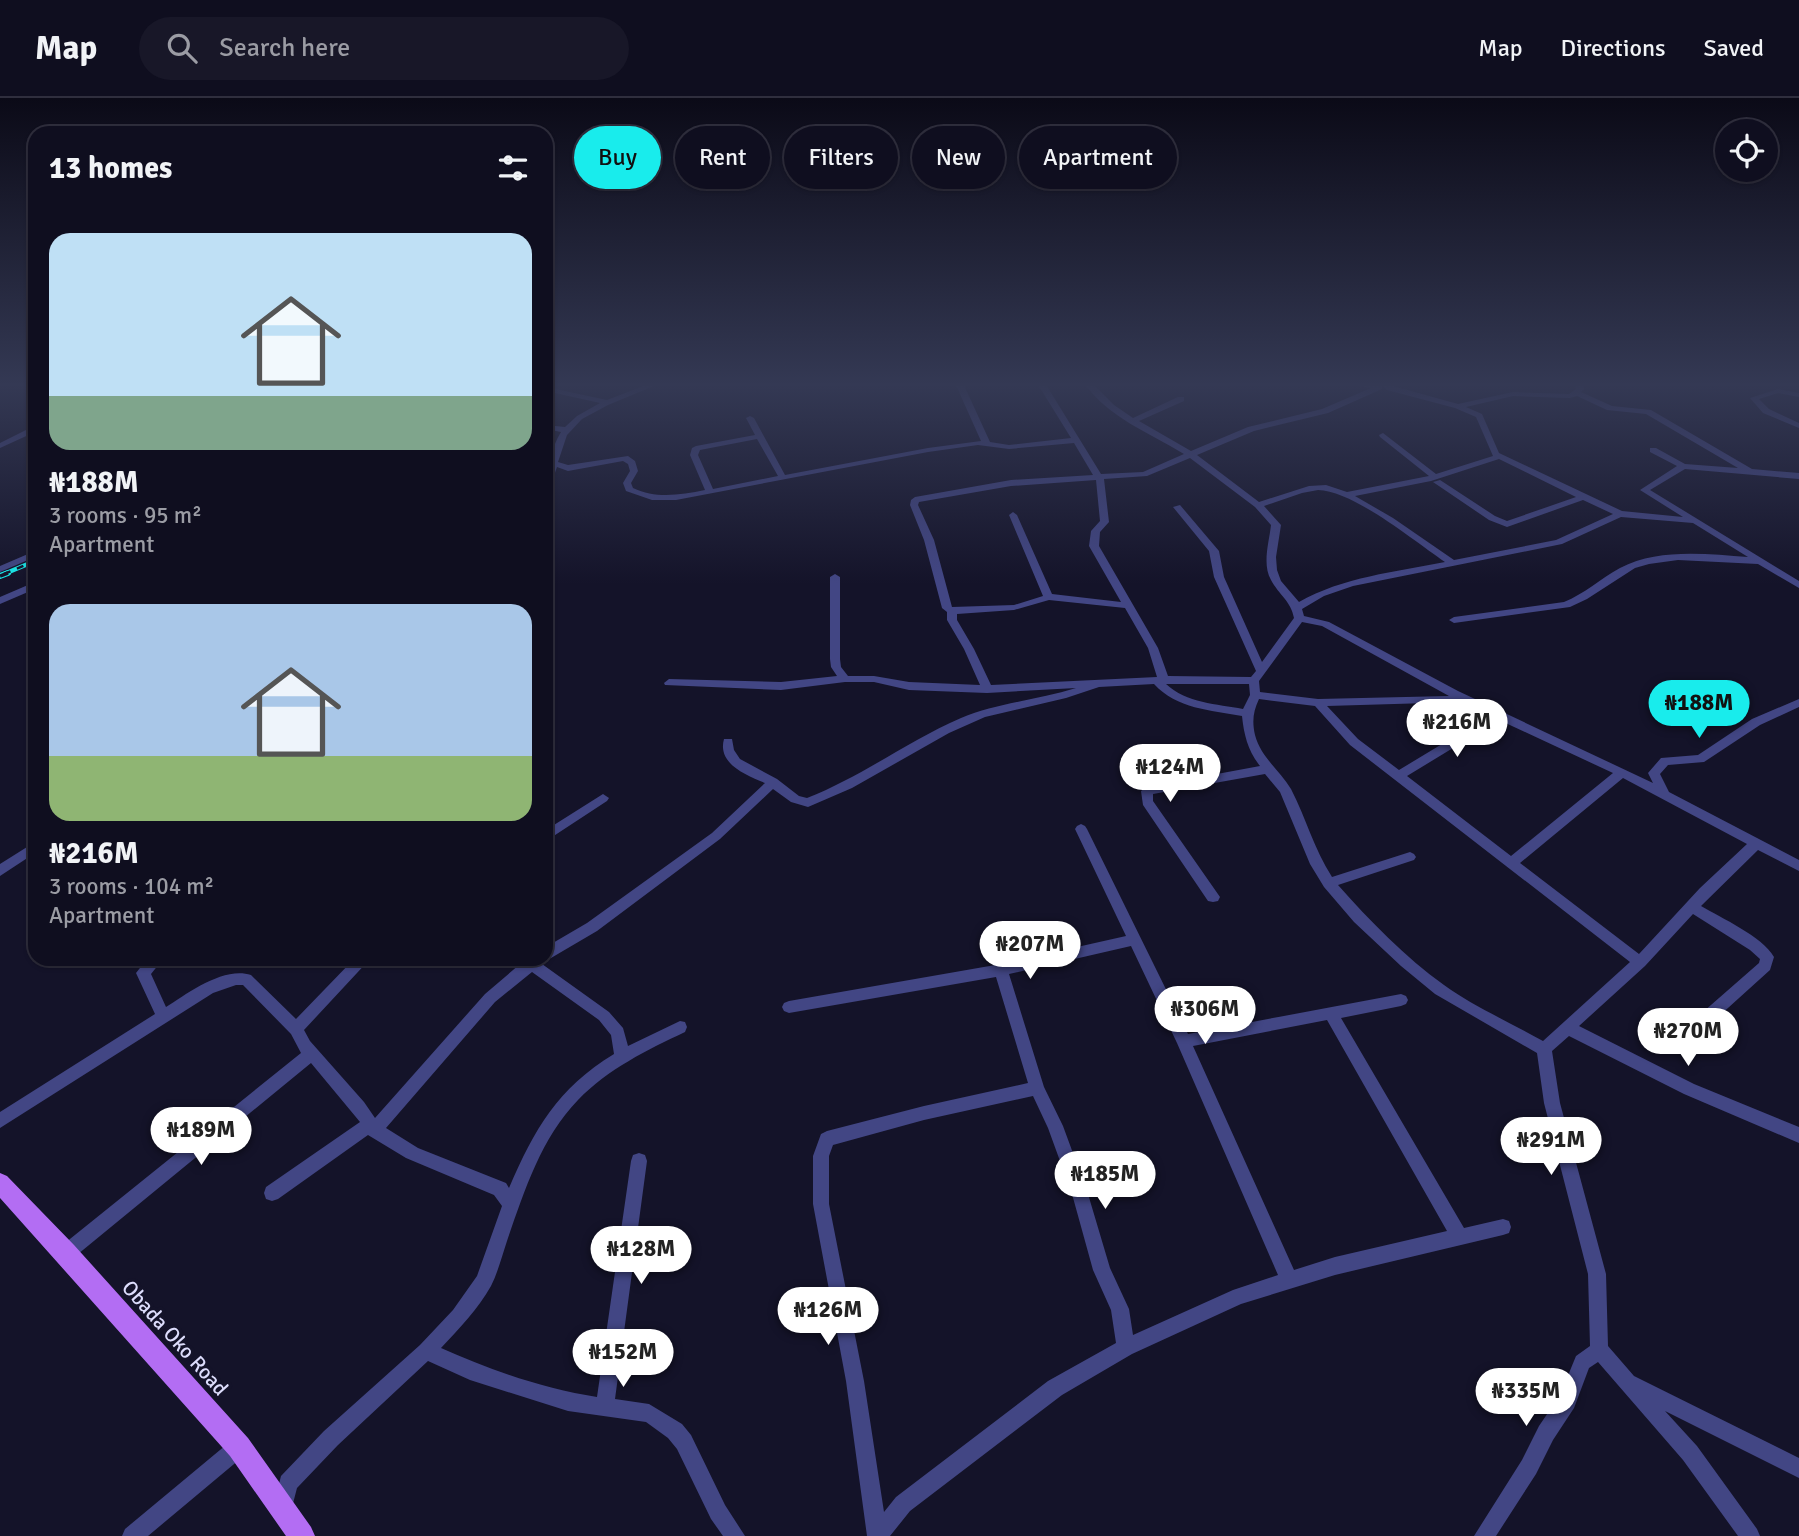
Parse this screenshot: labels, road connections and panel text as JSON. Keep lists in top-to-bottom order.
{
  "streets": {
    "main road": ["Obada Oko Road"]
  },
  "page": {
    "header": "Map",
    "search": "Search here",
    "nav": ["Map", "Directions", "Saved"],
    "chip": [
      "Buy",
      "Rent",
      "Filters",
      "New",
      "Apartment"
    ],
    "heading": "13 homes",
    "list": [
      {
        "name": "₦188M",
        "note": "3 rooms · 95 m² · Apartment"
      },
      {
        "name": "₦216M",
        "note": "3 rooms · 104 m² · Apartment"
      }
    ],
    "price": [
      "₦188M",
      "₦216M",
      "₦124M",
      "₦207M",
      "₦306M",
      "₦270M",
      "₦189M",
      "₦291M",
      "₦185M",
      "₦128M",
      "₦126M",
      "₦152M",
      "₦335M"
    ]
  }
}
